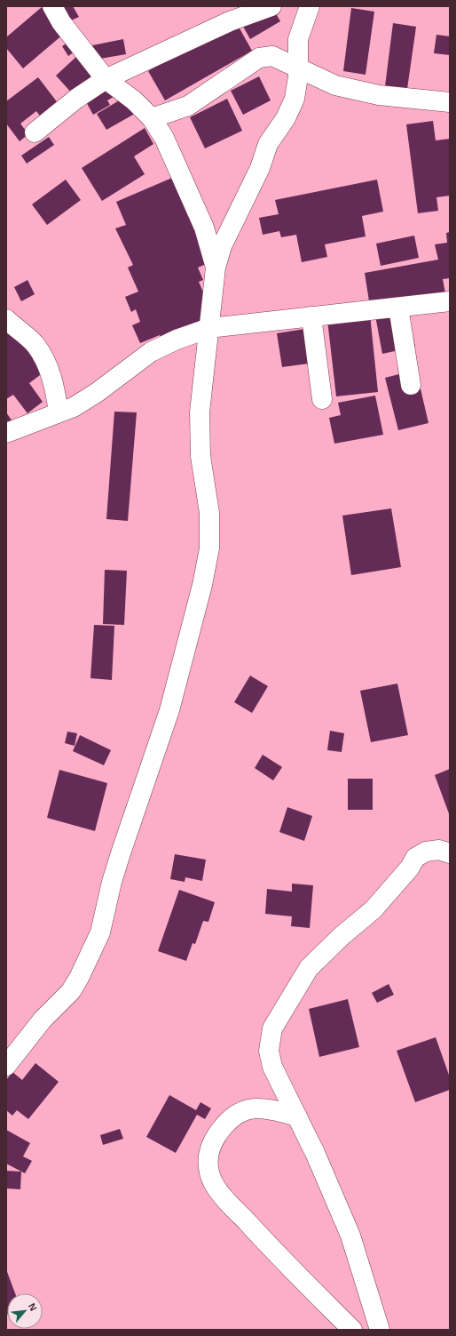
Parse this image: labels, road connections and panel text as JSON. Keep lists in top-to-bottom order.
{
  "north": "top right"
}
